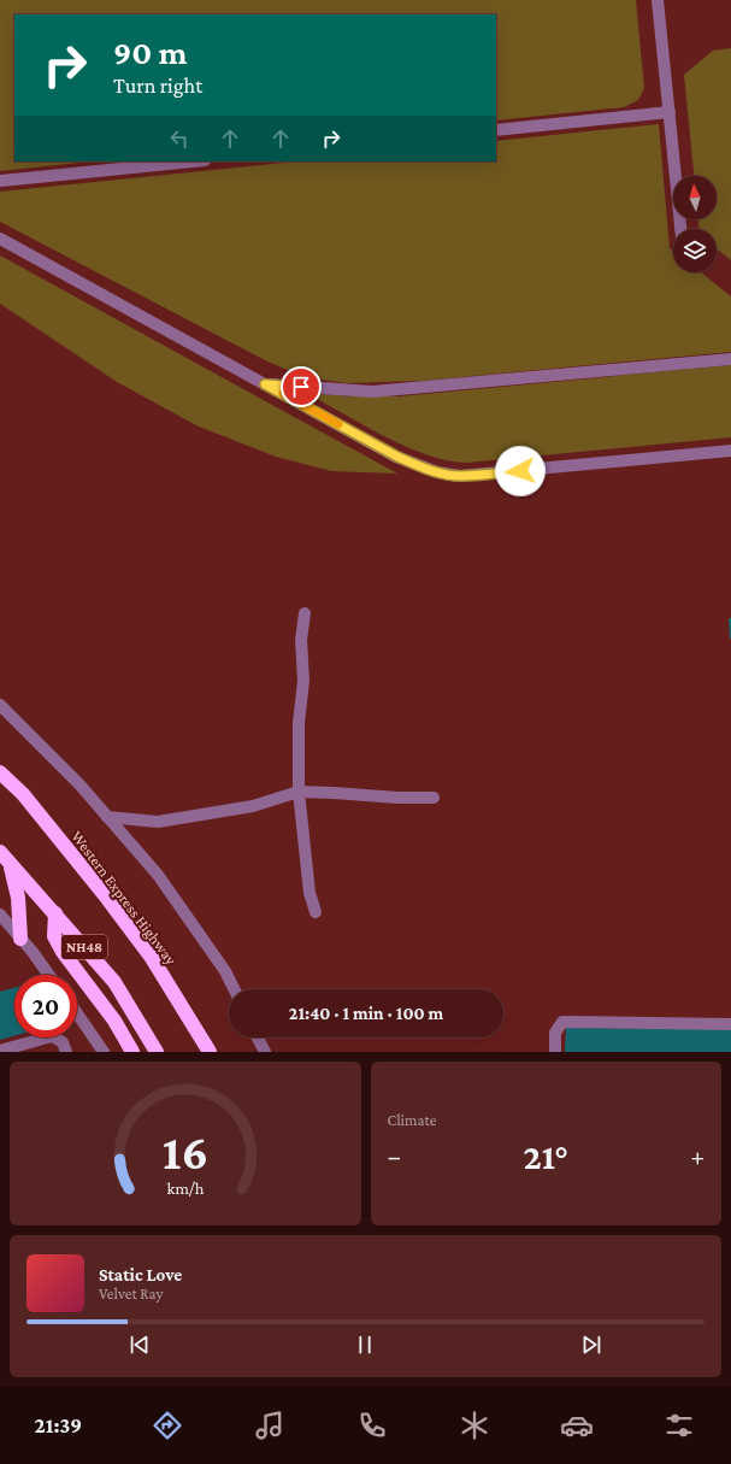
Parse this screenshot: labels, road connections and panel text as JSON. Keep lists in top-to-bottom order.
{
  "streets": {
    "highway": ["Western Express Highway", "NH48"]
  },
  "north": "top",
  "page": {
    "turn": ["90 m", "Turn right"],
    "limit": "20",
    "trip": "21:40 · 1 min · 100 m",
    "tile": "Climate",
    "heat": ["−", "21°", "+"],
    "song": ["Static Love", "Velvet Ray"],
    "tabs": "21:39",
    "gauge": ["16", "km/h"]
  }
}
